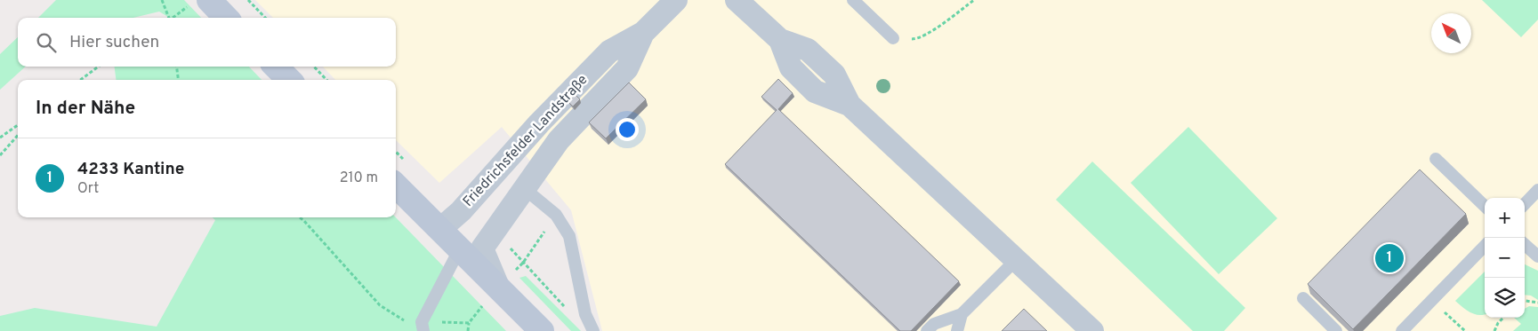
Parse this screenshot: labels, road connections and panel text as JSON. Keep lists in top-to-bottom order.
{
  "streets": {
    "main road": ["Friedrichsfelder Landstraße"]
  },
  "north": "top left",
  "page": {
    "search": "Hier suchen",
    "heading": "In der Nähe",
    "list": [
      {
        "mark": "1",
        "name": "4233 Kantine",
        "note": "Ort",
        "value": "210 m"
      }
    ],
    "map_buttons": ["+", "−"],
    "pins": "1"
  }
}
